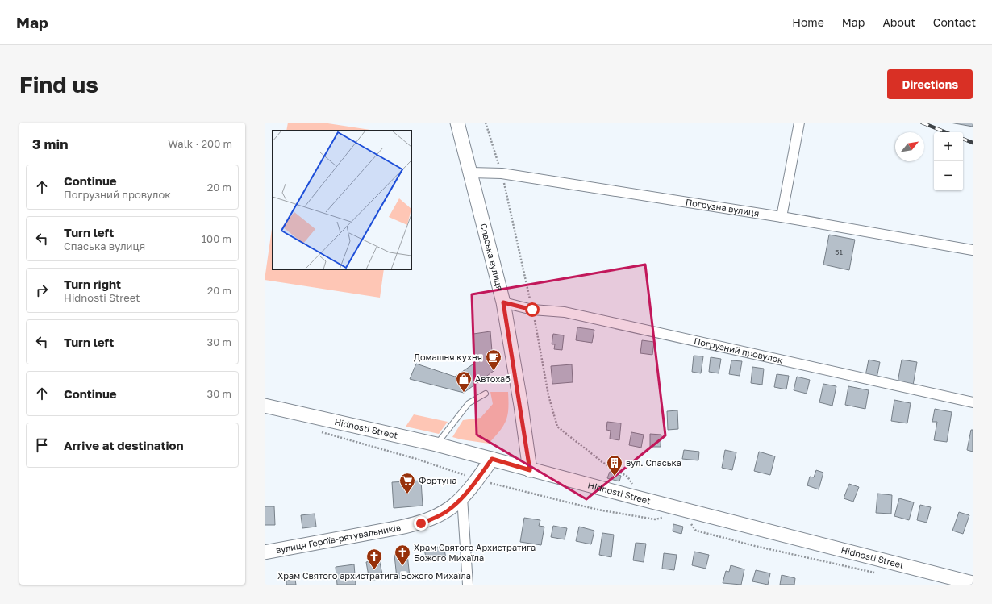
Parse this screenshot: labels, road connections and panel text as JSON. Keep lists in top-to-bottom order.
{
  "streets": {
    "main road": ["Спаська вулиця", "Hidnosti Street", "вулиця Героїв-рятувальників"],
    "street": ["Погрузна вулиця", "Погрузний провулок"]
  },
  "crossings": [
    ["Погрузна вулиця", "Спаська вулиця"],
    ["Спаська вулиця", "Погрузний провулок"],
    ["Спаська вулиця", "Hidnosti Street"],
    ["Hidnosti Street", "вулиця Героїв-рятувальників"]
  ],
  "places": {
    "cafe": ["Домашня кухня"],
    "shop": ["Автохаб"],
    "building": ["вул. Спаська"],
    "supermarket": ["Фортуна"],
    "church": ["Храм Святого Архистратига Божого Михаїла", "Храм Святого архистратига Божого Михаїла"]
  },
  "house_numbers": ["51"],
  "north": "top right",
  "page": {
    "header": "Map",
    "nav": [
      "Home",
      "Map",
      "About",
      "Contact"
    ],
    "buttons": "Directions",
    "title": "Find us",
    "heading": ["3 min", "Walk · 200 m"],
    "map_buttons": ["+", "−"],
    "list": [
      ["Continue", "Погрузний провулок", "20 m"],
      ["Turn left", "Спаська вулиця", "100 m"],
      ["Turn right", "Hidnosti Street", "20 m"],
      ["Turn left", "30 m"],
      ["Continue", "30 m"],
      "Arrive at destination"
    ]
  }
}
